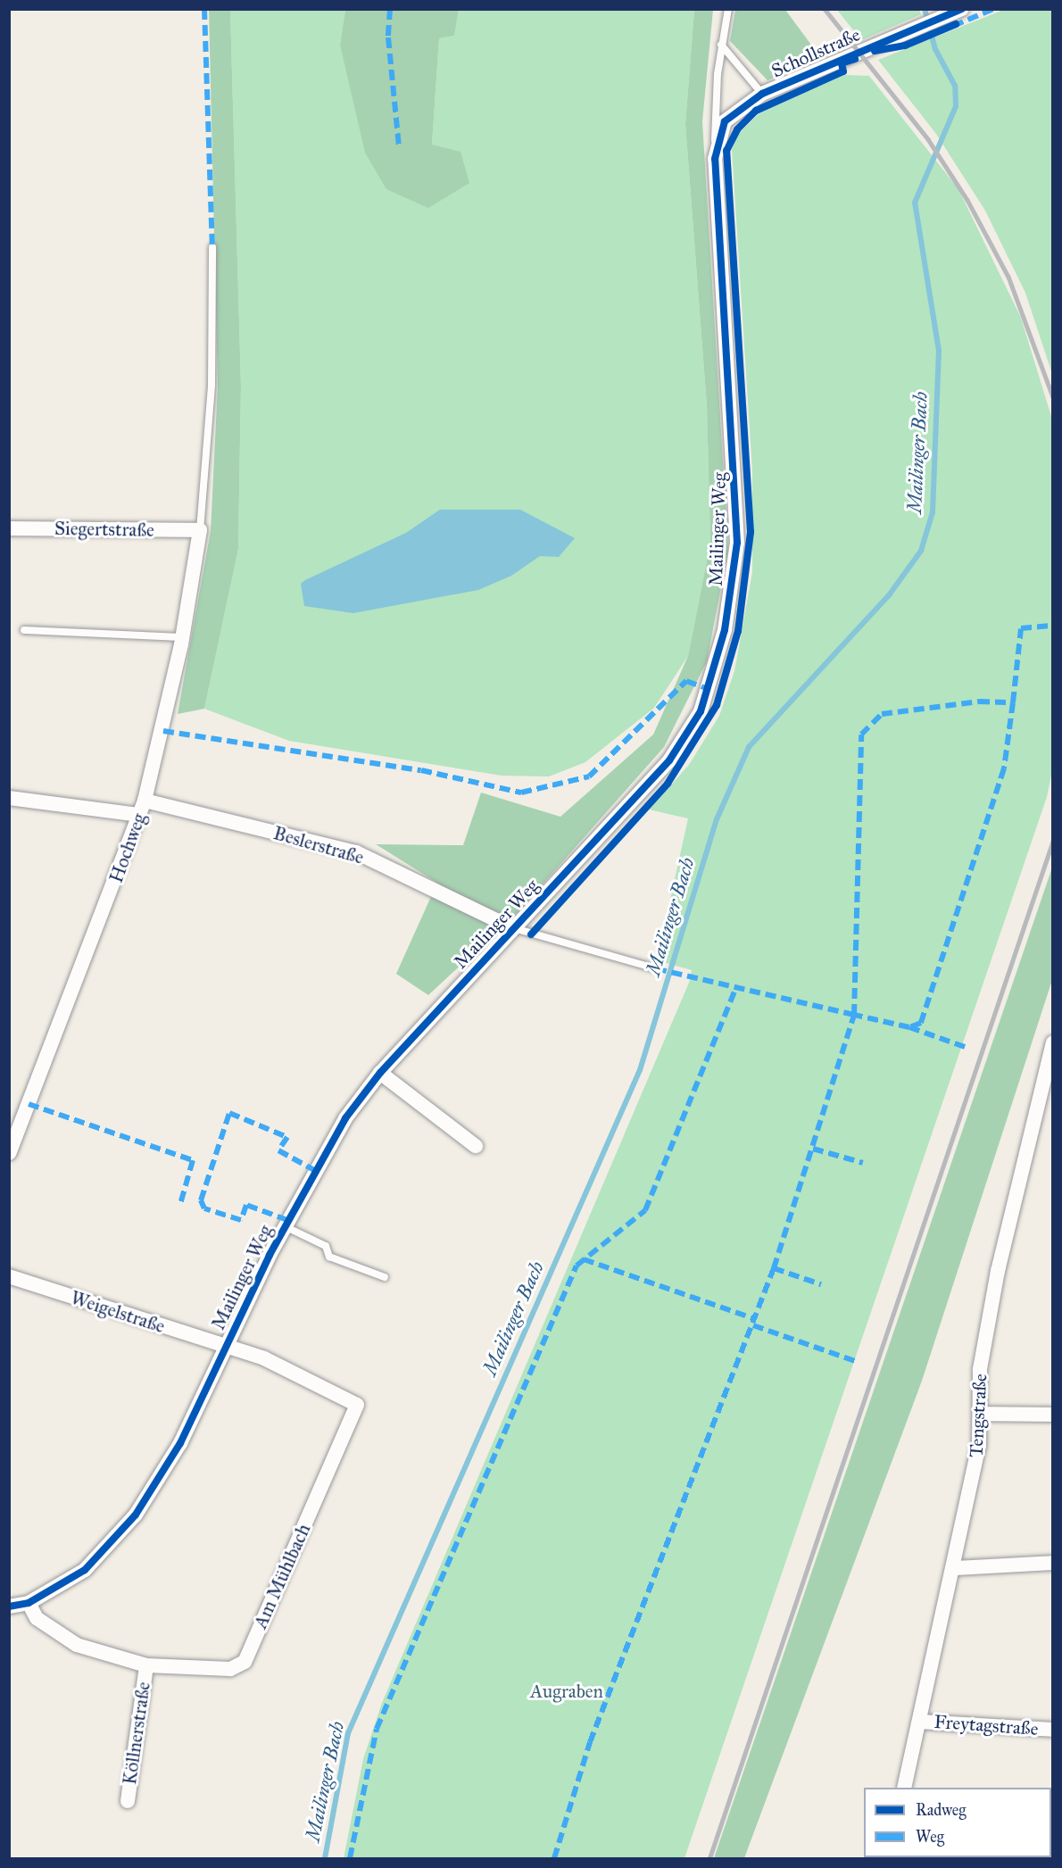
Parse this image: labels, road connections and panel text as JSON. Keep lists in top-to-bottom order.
{
  "streets": {
    "street": [
      "Schollstraße",
      "Siegertstraße",
      "Mailinger Weg",
      "Beslerstraße",
      "Hochweg",
      "Weigelstraße",
      "Tengstraße",
      "Am Mühlbach",
      "Freytagstraße",
      "Köllnerstraße"
    ]
  },
  "crossings": [
    ["Schollstraße", "Mailinger Weg"],
    ["Siegertstraße", "Hochweg"],
    ["Mailinger Weg", "Beslerstraße"],
    ["Mailinger Weg", "Weigelstraße"],
    ["Mailinger Weg", "Am Mühlbach"],
    ["Beslerstraße", "Hochweg"],
    ["Weigelstraße", "Am Mühlbach"],
    ["Tengstraße", "Freytagstraße"],
    ["Am Mühlbach", "Köllnerstraße"]
  ],
  "water": ["Mailinger Bach"],
  "parks": ["Augraben"],
  "legend": ["Radweg", "Weg"]
}
